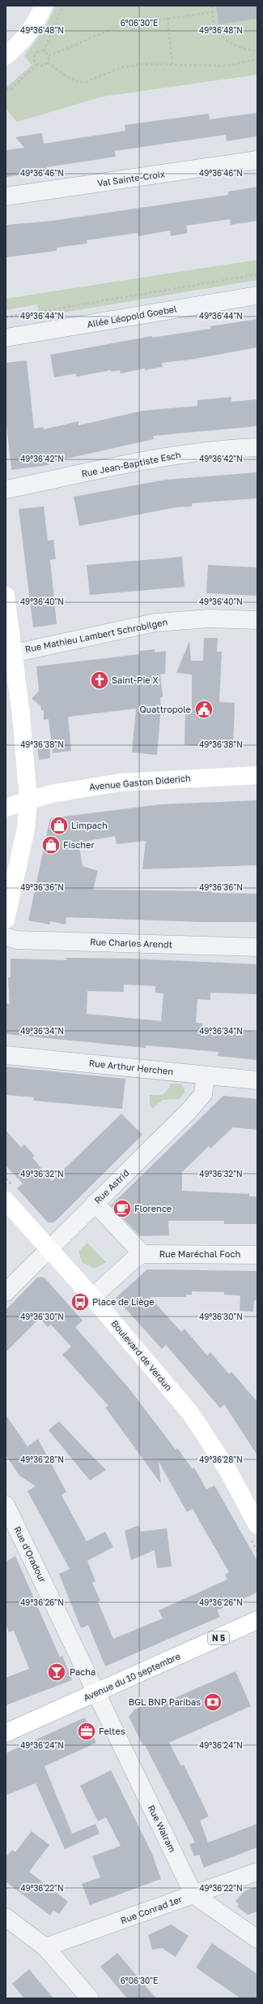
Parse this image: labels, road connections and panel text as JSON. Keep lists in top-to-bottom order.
{
  "streets": {
    "street": [
      "Val Sainte-Croix",
      "Allée Léopold Goebel",
      "Rue Jean-Baptiste Esch",
      "Rue Mathieu Lambert Schrobilgen",
      "Avenue Gaston Diderich",
      "Rue Charles Arendt",
      "Rue Arthur Herchen",
      "Rue Astrid",
      "Rue Maréchal Foch",
      "Boulevard de Verdun",
      "Rue d'Oradour",
      "N 5",
      "Avenue du 10 septembre",
      "Rue Walram",
      "Rue Conrad 1er"
    ]
  },
  "crossings": [
    ["Rue Arthur Herchen", "Rue Astrid"],
    ["Rue Astrid", "Boulevard de Verdun"],
    ["Rue d'Oradour", "Avenue du 10 septembre"],
    ["Rue d'Oradour", "Rue Walram"],
    ["Avenue du 10 septembre", "Rue Walram"],
    ["Rue Walram", "Rue Conrad 1er"]
  ],
  "places": {
    "church": ["Saint-Pie X"],
    "public building": ["Quattropole"],
    "shop": ["Limpach", "Fischer"],
    "cafe": ["Florence"],
    "bus stop": ["Place de Liège"],
    "bar": ["Pacha"],
    "bank": ["BGL BNP Paribas"],
    "office": ["Feltes"]
  },
  "coordinates": [
    "6°06'30\"E",
    "49°36'48\"N",
    "49°36'46\"N",
    "49°36'44\"N",
    "49°36'42\"N",
    "49°36'40\"N",
    "49°36'38\"N",
    "49°36'36\"N",
    "49°36'34\"N",
    "49°36'32\"N",
    "49°36'30\"N",
    "49°36'28\"N",
    "49°36'26\"N",
    "49°36'24\"N",
    "49°36'22\"N"
  ]
}
